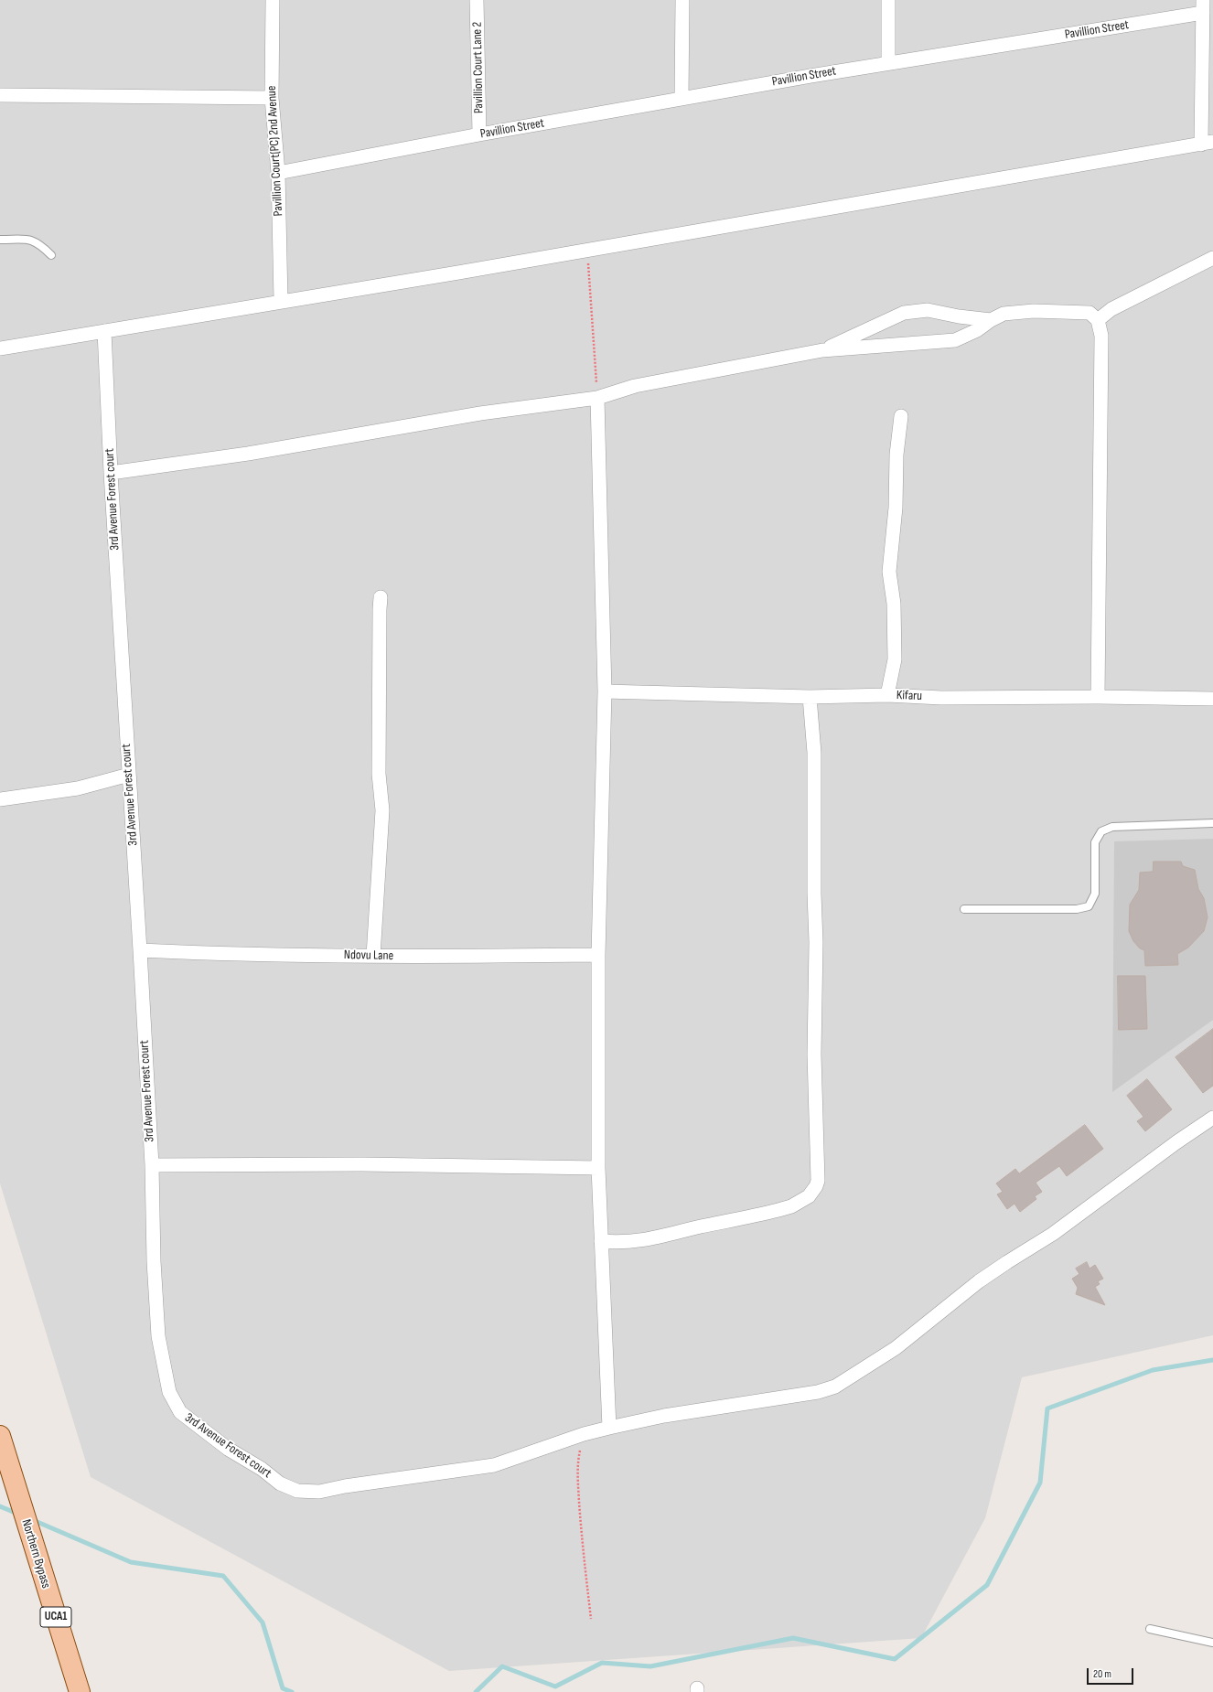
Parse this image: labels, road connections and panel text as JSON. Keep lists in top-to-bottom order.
{
  "streets": {
    "main road": ["Northern Bypass", "UCA1"],
    "street": [
      "Pavillion Street",
      "Pavillion Court Lane 2",
      "Pavillion Court(PC) 2nd Avenue",
      "3rd Avenue Forest court",
      "Kifaru",
      "Ndovu Lane"
    ]
  },
  "crossings": [
    ["Pavillion Street", "Pavillion Court Lane 2"],
    ["Pavillion Street", "Pavillion Court(PC) 2nd Avenue"],
    ["3rd Avenue Forest court", "Ndovu Lane"]
  ],
  "scale_bar": "20 m"
}
